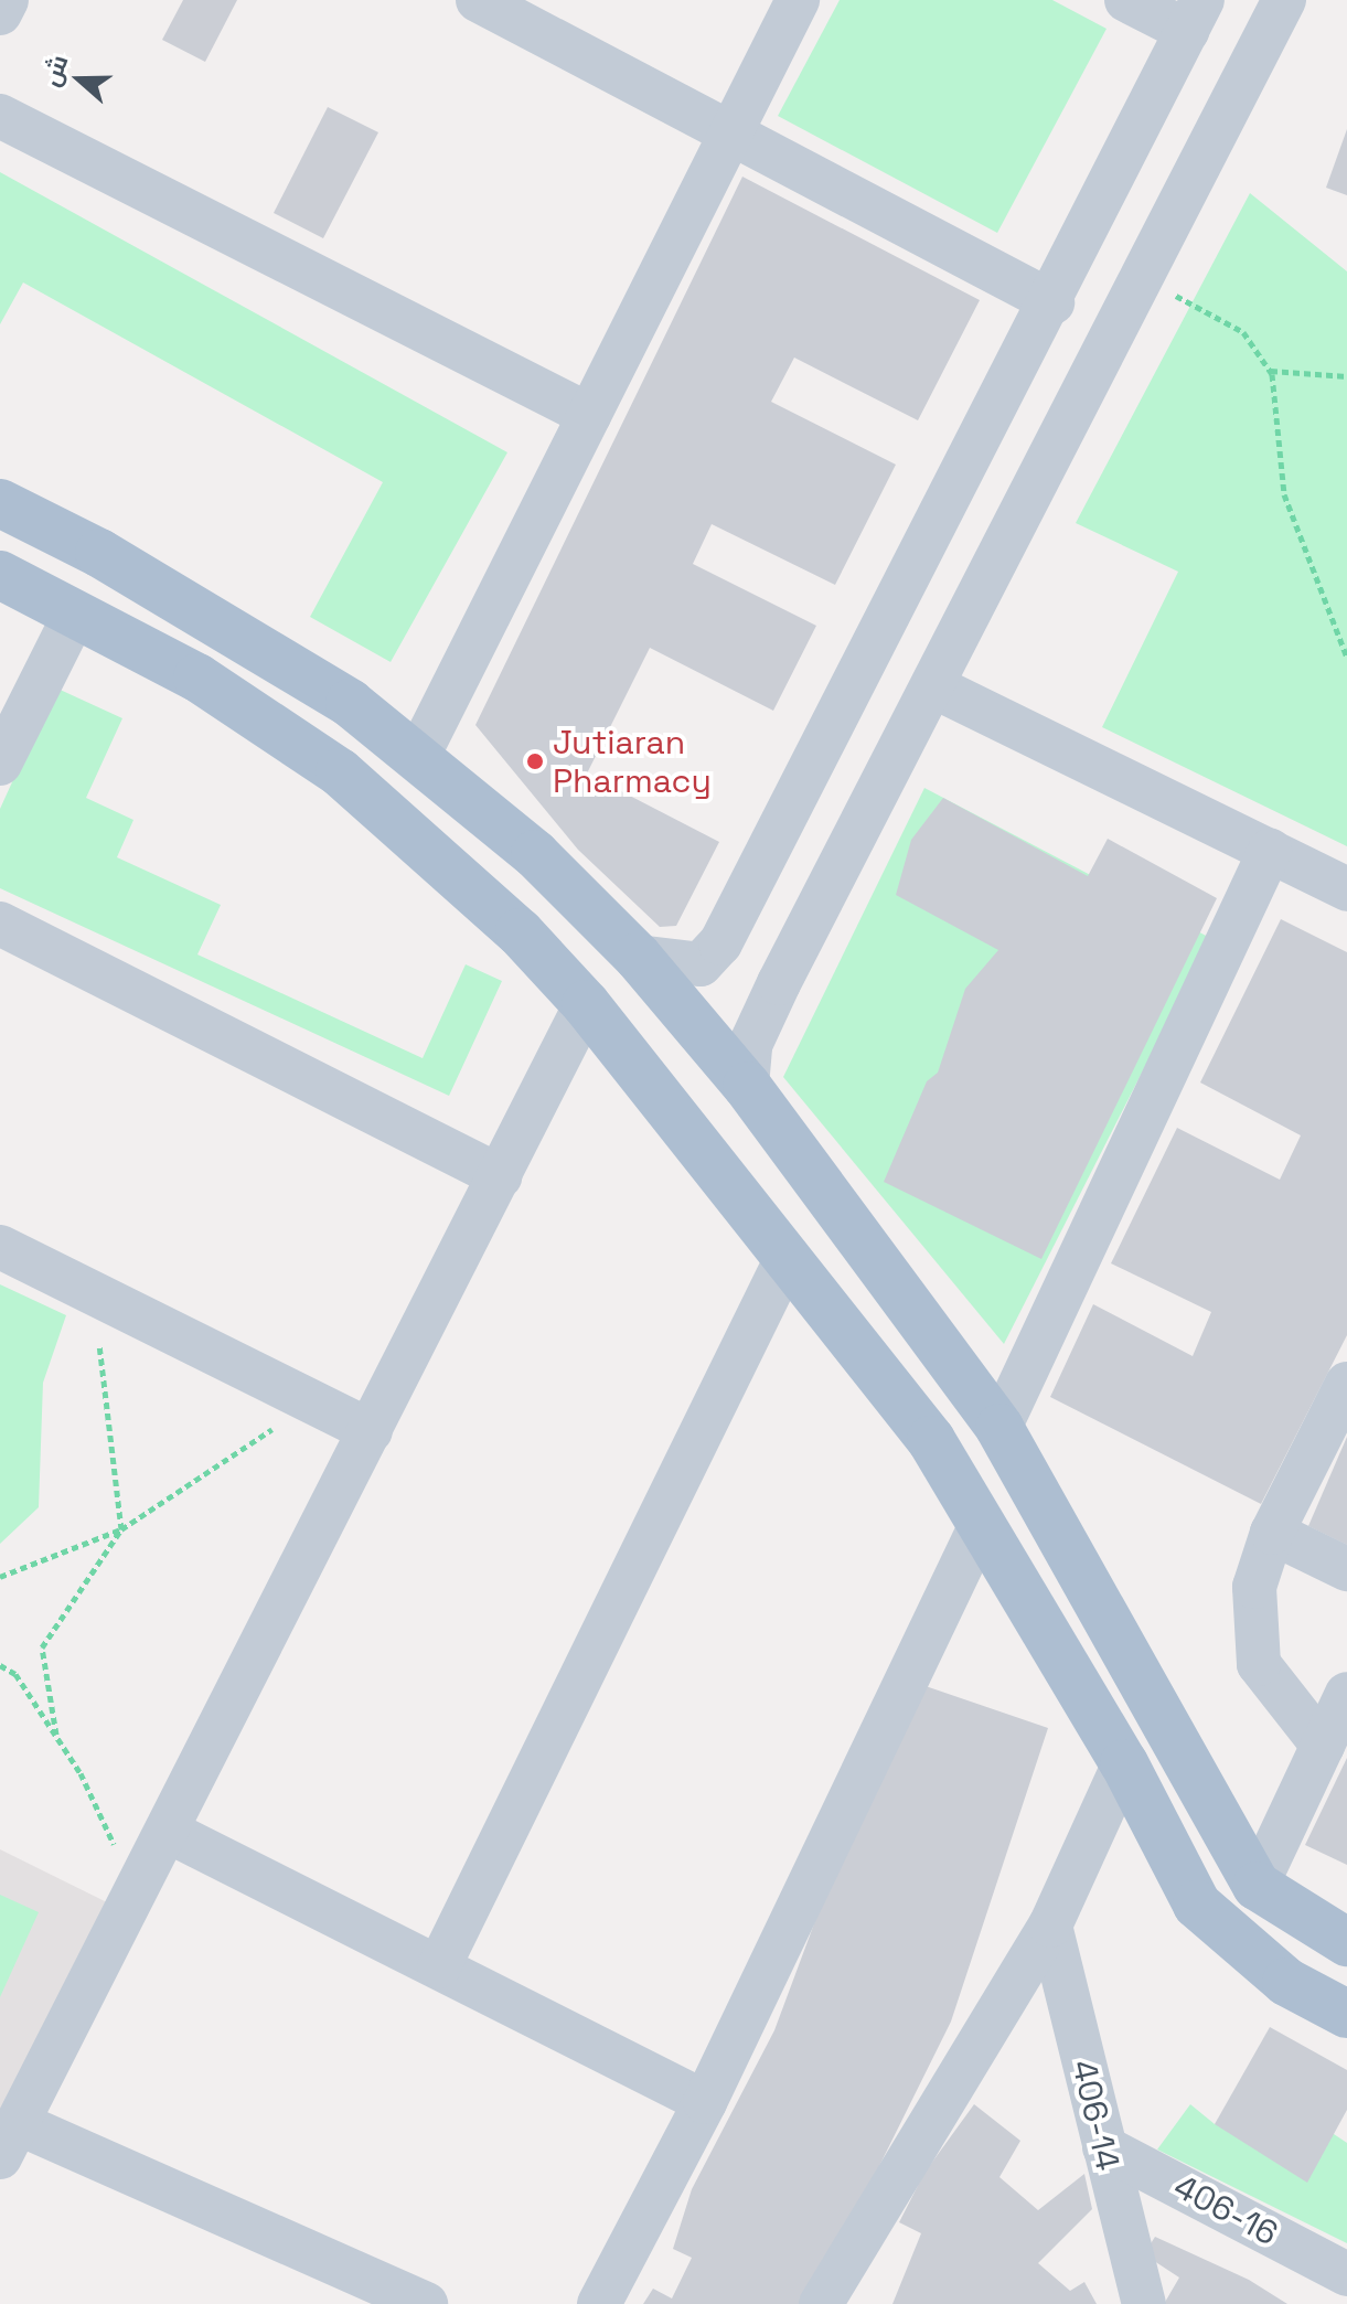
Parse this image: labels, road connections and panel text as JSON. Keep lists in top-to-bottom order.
{
  "streets": {
    "street": ["406-14", "406-16"]
  },
  "crossings": [
    ["406-14", "406-16"]
  ],
  "places": ["Jutiaran Pharmacy"],
  "north": "left"
}
